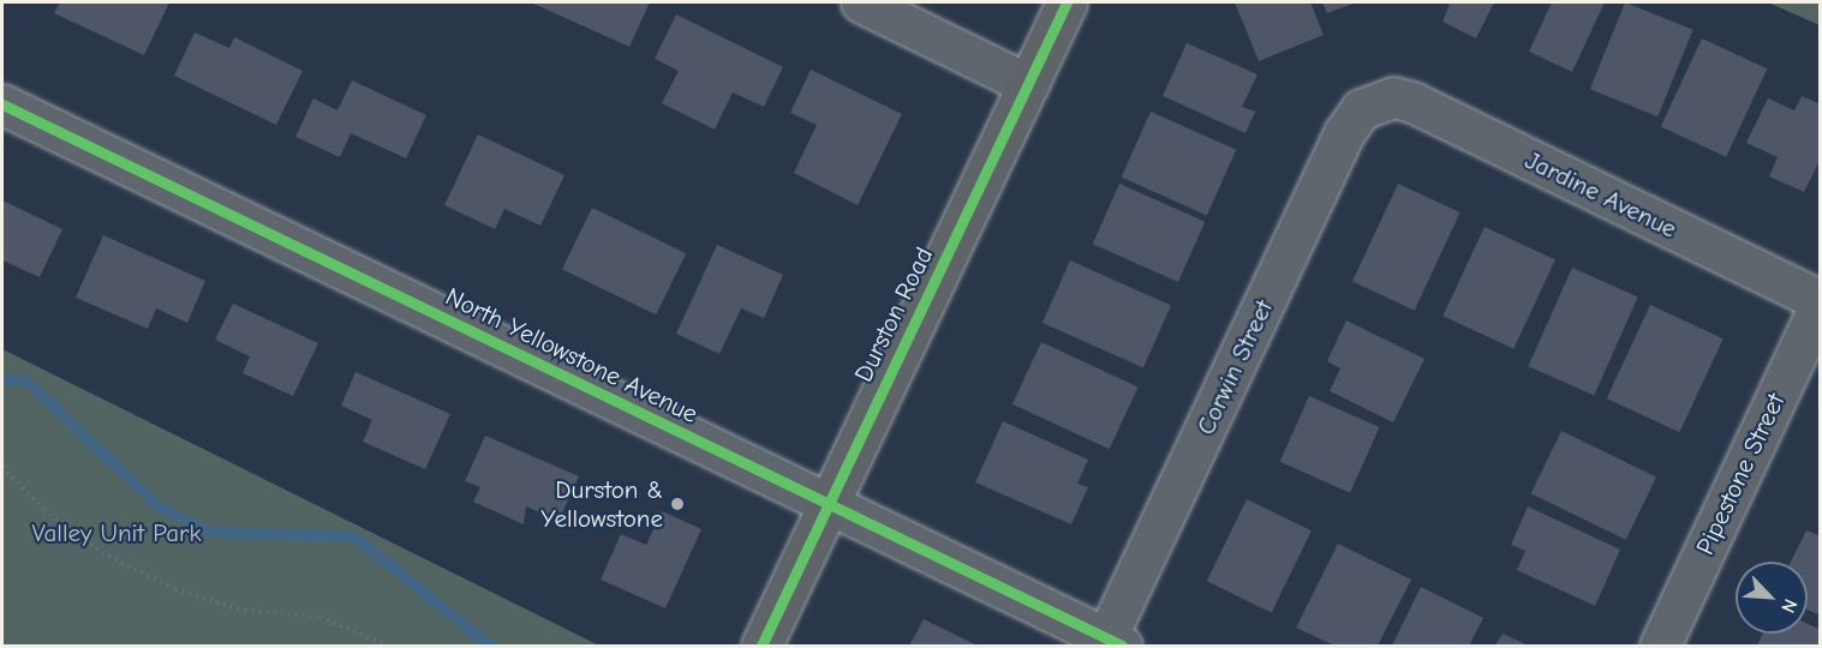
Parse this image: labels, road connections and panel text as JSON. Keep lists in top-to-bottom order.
{
  "streets": {
    "main road": ["Durston Road"],
    "street": [
      "Jardine Avenue",
      "North Yellowstone Avenue",
      "Corwin Street",
      "Pipestone Street"
    ]
  },
  "crossings": [
    ["Jardine Avenue", "Corwin Street"],
    ["Jardine Avenue", "Pipestone Street"],
    ["Durston Road", "North Yellowstone Avenue"],
    ["North Yellowstone Avenue", "Corwin Street"]
  ],
  "parks": ["Valley Unit Park"],
  "places": ["Durston & Yellowstone"],
  "north": "bottom right"
}
